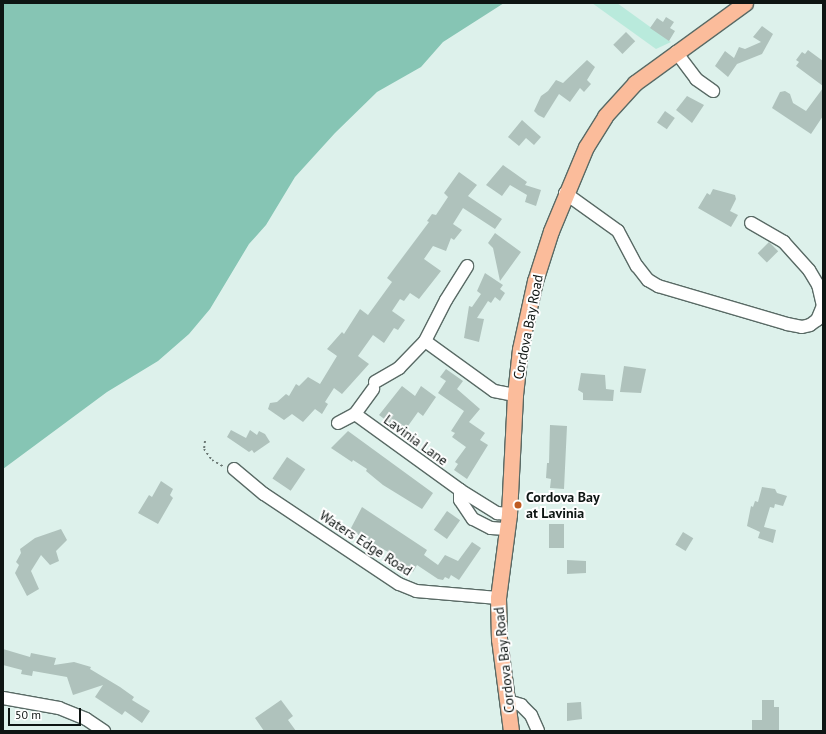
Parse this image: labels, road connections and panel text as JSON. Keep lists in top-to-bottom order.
{
  "streets": {
    "main road": ["Cordova Bay Road"],
    "street": ["Lavinia Lane", "Waters Edge Road"]
  },
  "crossings": [
    ["Cordova Bay Road", "Lavinia Lane"],
    ["Cordova Bay Road", "Waters Edge Road"]
  ],
  "places": ["Cordova Bay at Lavinia"],
  "scale_bar": "50 m"
}
